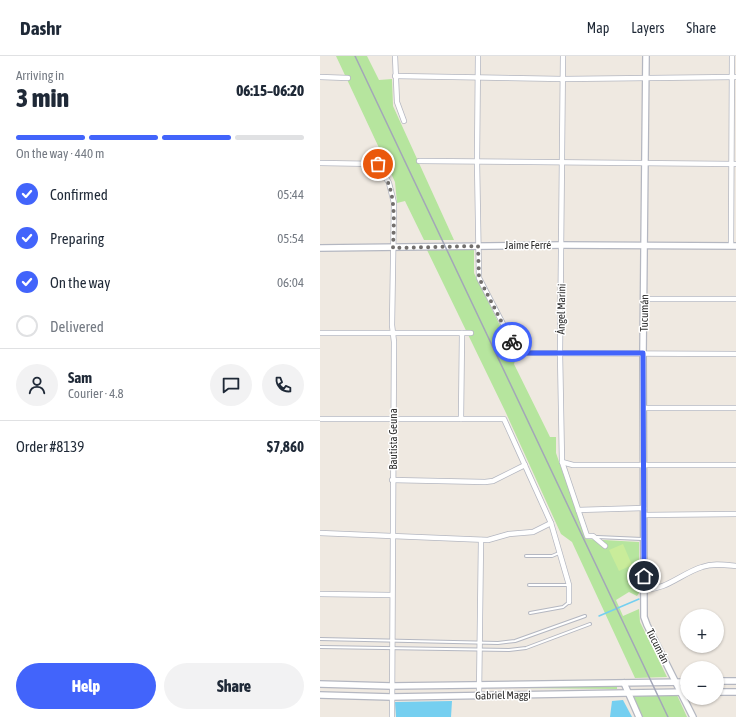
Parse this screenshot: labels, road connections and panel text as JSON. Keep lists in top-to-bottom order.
{
  "streets": {
    "street": [
      "Jaime Ferré",
      "Ángel Marini",
      "Tucumán",
      "Bautista Geuna",
      "Gabriel Maggi"
    ]
  },
  "crossings": [
    ["Jaime Ferré", "Ángel Marini"],
    ["Jaime Ferré", "Tucumán"],
    ["Jaime Ferré", "Bautista Geuna"],
    ["Tucumán", "Gabriel Maggi"],
    ["Bautista Geuna", "Gabriel Maggi"]
  ],
  "page": {
    "header": "Dashr",
    "nav": ["Map", "Layers", "Share"],
    "heading": ["3 min", "Arriving in", "06:15–06:20"],
    "panel": [
      "Sam",
      "Courier · 4.8",
      "Order #8139",
      "$7,860"
    ],
    "bar": "On the way · 440 m",
    "list": [
      ["Confirmed", "05:44"],
      ["Preparing", "05:54"],
      ["On the way", "06:04"],
      "Delivered"
    ],
    "map_buttons": ["+", "−"],
    "buttons": ["Help", "Share"]
  }
}
